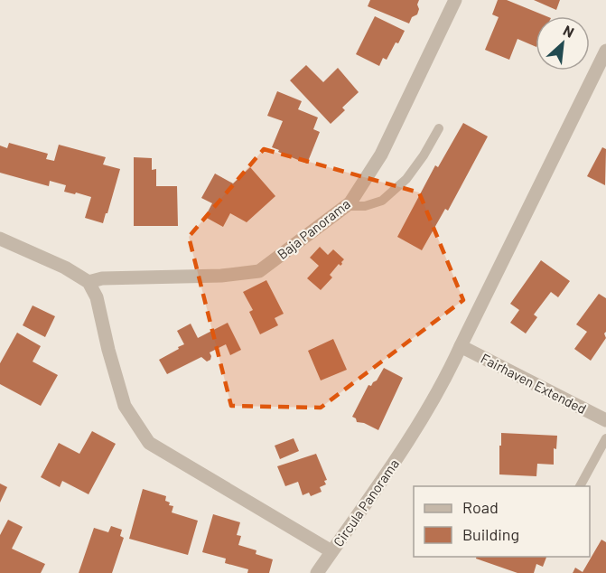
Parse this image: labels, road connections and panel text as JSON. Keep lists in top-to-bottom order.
{
  "streets": {
    "street": ["Baja Panorama", "Fairhaven Extended", "Circula Panorama"]
  },
  "crossings": [
    ["Baja Panorama", "Circula Panorama"],
    ["Fairhaven Extended", "Circula Panorama"]
  ],
  "legend": ["Road", "Building"],
  "north": "top right"
}
